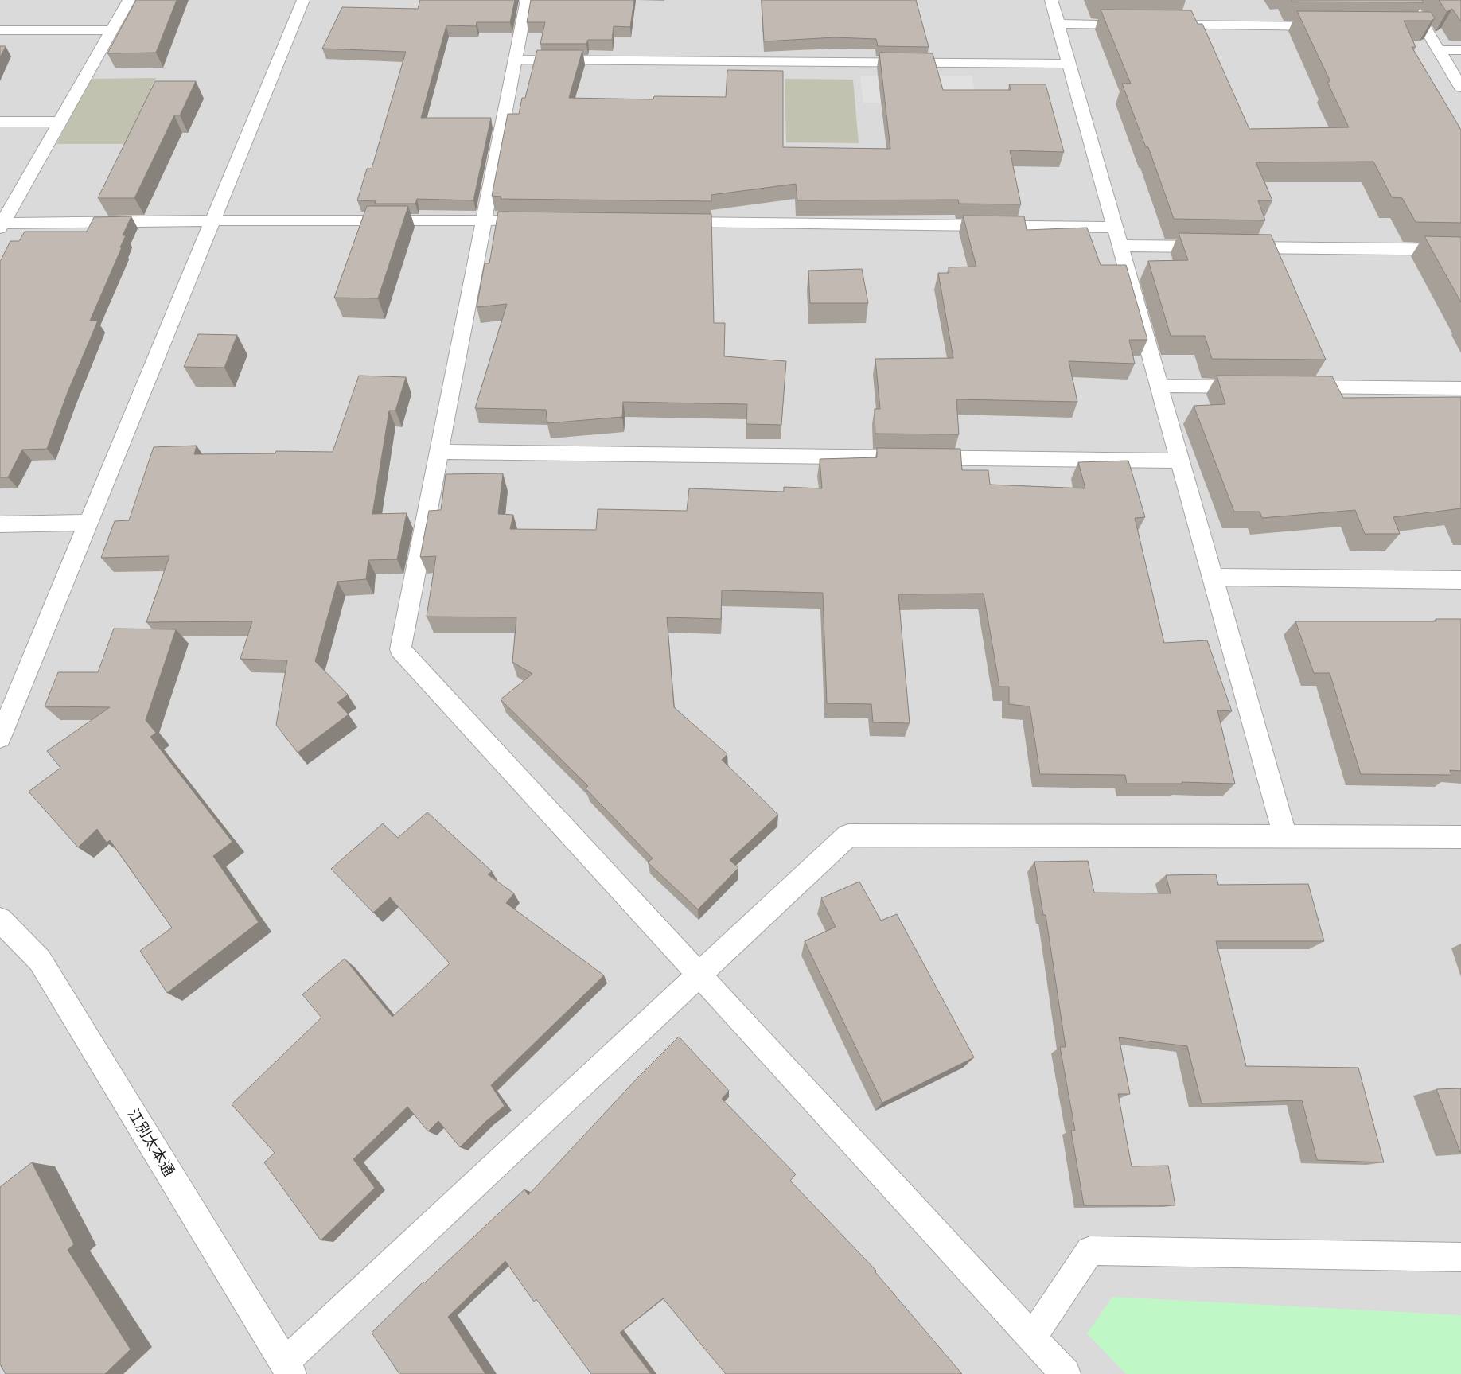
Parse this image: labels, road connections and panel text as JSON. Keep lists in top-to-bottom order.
{
  "streets": {
    "street": ["江別太本通"]
  }
}
